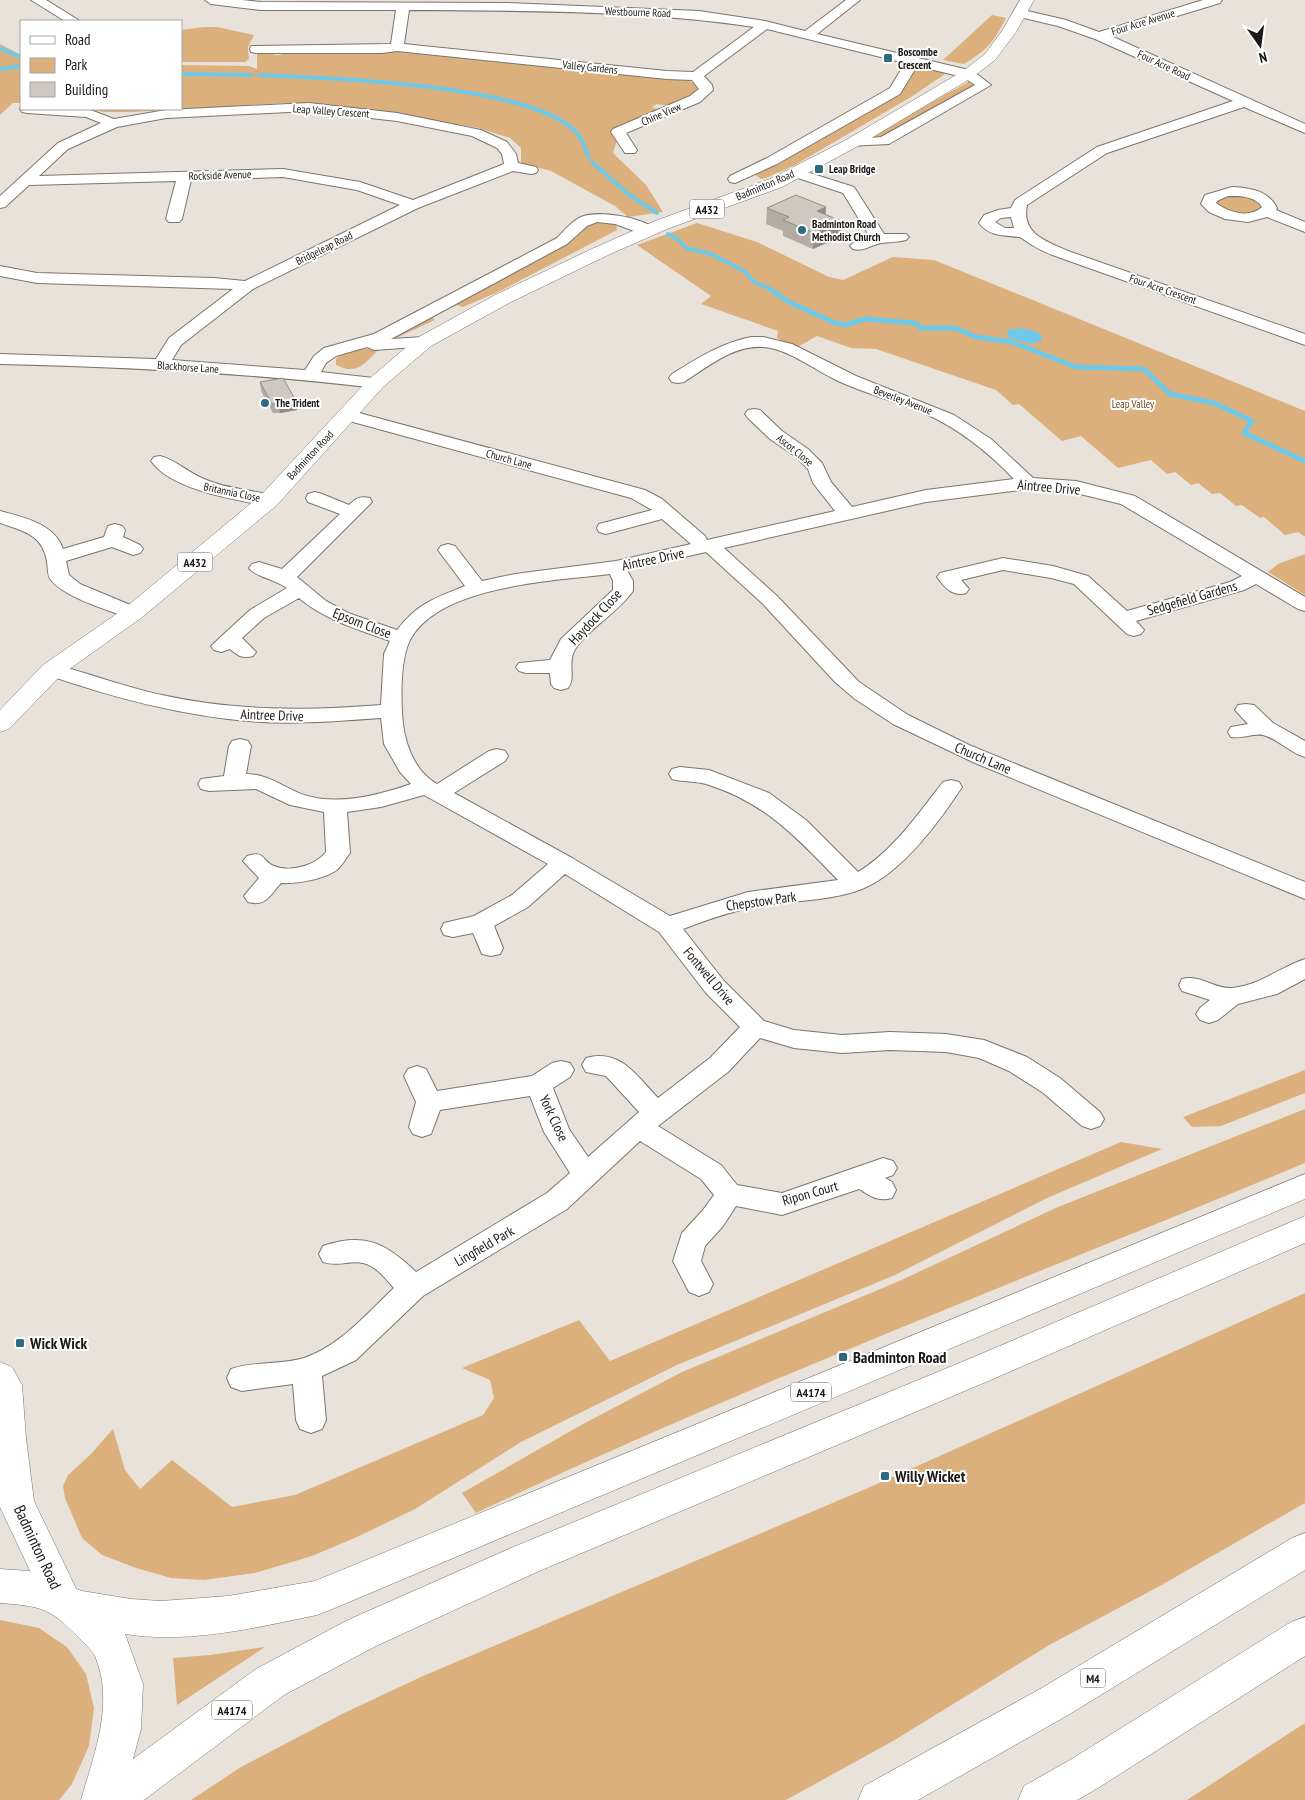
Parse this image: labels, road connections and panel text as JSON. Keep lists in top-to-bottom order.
{
  "streets": {
    "main road": [
      "Badminton Road",
      "A432",
      "A4174",
      "M4"
    ],
    "street": [
      "Westbourne Road",
      "Four Acre Avenue",
      "Four Acre Road",
      "Valley Gardens",
      "Leap Valley Crescent",
      "Chine View",
      "Rockside Avenue",
      "Bridgeleap Road",
      "Four Acre Crescent",
      "Blackhorse Lane",
      "Beverley Avenue",
      "Ascot Close",
      "Church Lane",
      "Aintree Drive",
      "Britannia Close",
      "Sedgefield Gardens",
      "Haydock Close",
      "Epsom Close",
      "Chepstow Park",
      "Fontwell Drive",
      "York Close",
      "Ripon Court",
      "Lingfield Park"
    ]
  },
  "crossings": [
    ["Westbourne Road", "Badminton Road"],
    ["Four Acre Avenue", "Four Acre Road"],
    ["Four Acre Road", "Badminton Road"],
    ["Valley Gardens", "Chine View"],
    ["Leap Valley Crescent", "Rockside Avenue"],
    ["Leap Valley Crescent", "Bridgeleap Road"],
    ["Rockside Avenue", "Bridgeleap Road"],
    ["Badminton Road", "Blackhorse Lane"],
    ["Badminton Road", "Church Lane"],
    ["Badminton Road", "Aintree Drive"],
    ["Badminton Road", "Britannia Close"],
    ["Badminton Road", "A4174"],
    ["Bridgeleap Road", "Blackhorse Lane"],
    ["Beverley Avenue", "Aintree Drive"],
    ["Ascot Close", "Aintree Drive"],
    ["Church Lane", "Aintree Drive"],
    ["Aintree Drive", "Sedgefield Gardens"],
    ["Aintree Drive", "Haydock Close"],
    ["Aintree Drive", "Epsom Close"],
    ["Aintree Drive", "Fontwell Drive"],
    ["Chepstow Park", "Fontwell Drive"],
    ["Fontwell Drive", "Lingfield Park"],
    ["York Close", "Lingfield Park"]
  ],
  "parks": ["Leap Valley"],
  "places": {
    "transit": [
      "Boscombe Crescent",
      "Leap Bridge",
      "Wick Wick",
      "Badminton Road",
      "Willy Wicket"
    ],
    "other": ["Badminton Road Methodist Church", "The Trident"]
  },
  "legend": ["Road", "Park", "Building"],
  "north": "bottom"
}
